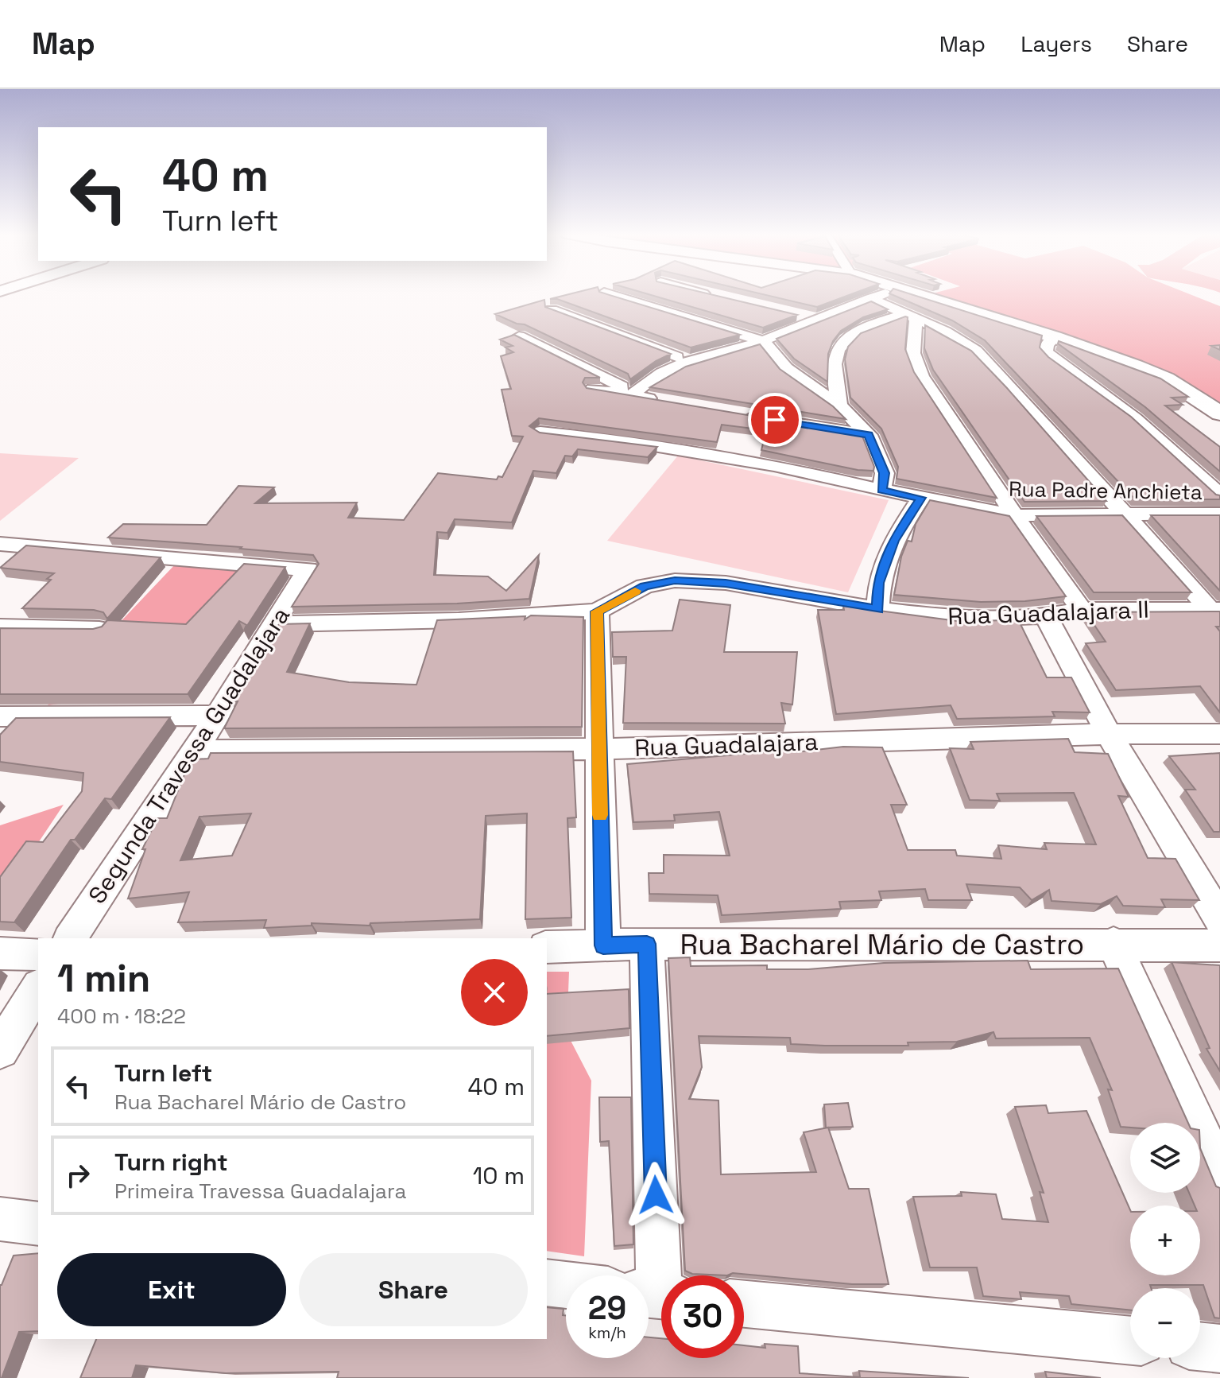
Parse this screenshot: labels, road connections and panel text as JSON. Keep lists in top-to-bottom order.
{
  "streets": {
    "street": [
      "Rua Padre Anchieta",
      "Rua Guadalajara II",
      "Rua Guadalajara",
      "Segunda Travessa Guadalajara",
      "Rua Bacharel Mário de Castro"
    ]
  },
  "crossings": [
    ["Rua Guadalajara II", "Segunda Travessa Guadalajara"],
    ["Rua Guadalajara", "Segunda Travessa Guadalajara"]
  ],
  "page": {
    "header": "Map",
    "nav": ["Map", "Layers", "Share"],
    "turn": ["40 m", "Turn left"],
    "heading": ["1 min", "400 m · 18:22"],
    "list": [
      {
        "name": "Turn left",
        "note": "Rua Bacharel Mário de Castro",
        "value": "40 m"
      },
      {
        "name": "Turn right",
        "note": "Primeira Travessa Guadalajara",
        "value": "10 m"
      }
    ],
    "map_buttons": ["+", "−"],
    "buttons": ["Exit", "Share"],
    "speed": "29 km/h",
    "limit": "30"
  }
}
